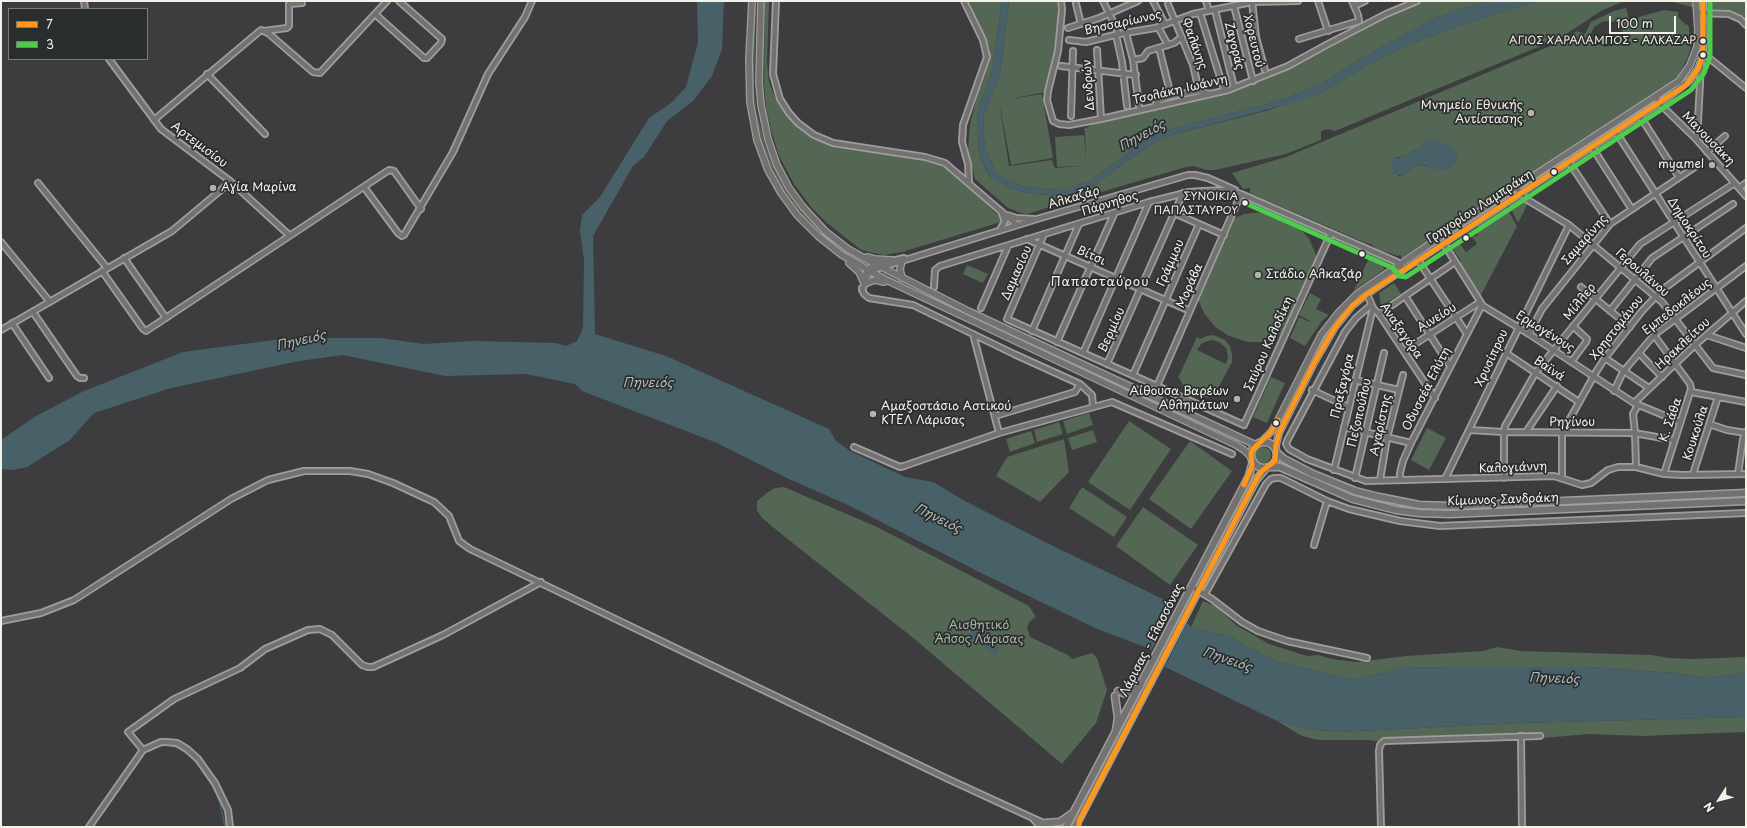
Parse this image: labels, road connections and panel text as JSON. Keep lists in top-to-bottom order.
{
  "streets": {
    "highway": ["Κίμωνος Σανδράκη", "Λάρισας - Ελασσόνας"],
    "main road": ["Γρηγορίου Λαμπράκη"],
    "street": [
      "Βησσαρίωνος",
      "Χορευτού",
      "Φαλάνης",
      "Ζαγοράς",
      "Δενδρών",
      "Τσολάκη Ιωάννη",
      "Μανουσάκη",
      "Αρτεμισίου",
      "Αλκαζάρ",
      "Πάρνηθος",
      "Δημοκρίτου",
      "Σαμαρίνης",
      "Βίτσι",
      "Γράμμου",
      "Δαμασίου",
      "Γερουλάνου",
      "Μοράβα",
      "Μίλλερ",
      "Εμπεδοκλέους",
      "Αινείου",
      "Χρηστομάνου",
      "Βερμίου",
      "Αναξαγόρα",
      "Ερμογένους",
      "Σπύρου Καλοδίκη",
      "Ηρακλείτου",
      "Χρυσίπpου",
      "Βαϊνά",
      "Πραξαγόρα",
      "Οδυσσέα Ελύτη",
      "Πεζοπούλου",
      "Κ. Σάθα",
      "Ρηγίνου",
      "Αγαρίστης",
      "Κουκούλα",
      "Καλογιάννη"
    ]
  },
  "crossings": [
    ["Βησσαρίωνος", "Χορευτού"],
    ["Βησσαρίωνος", "Φαλάνης"],
    ["Βησσαρίωνος", "Ζαγοράς"],
    ["Χορευτού", "Τσολάκη Ιωάννη"],
    ["Ζαγοράς", "Τσολάκη Ιωάννη"],
    ["Δενδρών", "Τσολάκη Ιωάννη"],
    ["Μανουσάκη", "Γρηγορίου Λαμπράκη"],
    ["Μανουσάκη", "Μίλλερ"],
    ["Αλκαζάρ", "Πάρνηθος"],
    ["Αλκαζάρ", "Μοράβα"],
    ["Πάρνηθος", "Γρηγορίου Λαμπράκη"],
    ["Πάρνηθος", "Βίτσι"],
    ["Πάρνηθος", "Δαμασίου"],
    ["Πάρνηθος", "Μοράβα"],
    ["Πάρνηθος", "Βερμίου"],
    ["Πάρνηθος", "Σπύρου Καλοδίκη"],
    ["Γρηγορίου Λαμπράκη", "Δημοκρίτου"],
    ["Γρηγορίου Λαμπράκη", "Γερουλάνου"],
    ["Γρηγορίου Λαμπράκη", "Αναξαγόρα"],
    ["Γρηγορίου Λαμπράκη", "Ερμογένους"],
    ["Γρηγορίου Λαμπράκη", "Κίμωνος Σανδράκη"],
    ["Γρηγορίου Λαμπράκη", "Λάρισας - Ελασσόνας"],
    ["Δημοκρίτου", "Σαμαρίνης"],
    ["Δημοκρίτου", "Μίλλερ"],
    ["Δημοκρίτου", "Εμπεδοκλέους"],
    ["Δημοκρίτου", "Χρηστομάνου"],
    ["Δημοκρίτου", "Ηρακλείτου"],
    ["Σαμαρίνης", "Γερουλάνου"],
    ["Σαμαρίνης", "Ερμογένους"],
    ["Βίτσι", "Γράμμου"],
    ["Βίτσι", "Δαμασίου"],
    ["Βίτσι", "Μοράβα"],
    ["Βίτσι", "Βερμίου"],
    ["Γράμμου", "Σπύρου Καλοδίκη"],
    ["Δαμασίου", "Σπύρου Καλοδίκη"],
    ["Γερουλάνου", "Μίλλερ"],
    ["Γερουλάνου", "Εμπεδοκλέους"],
    ["Γερουλάνου", "Χρηστομάνου"],
    ["Γερουλάνου", "Ηρακλείτου"],
    ["Γερουλάνου", "Χρυσίπpου"],
    ["Μοράβα", "Σπύρου Καλοδίκη"],
    ["Μίλλερ", "Ερμογένους"],
    ["Μίλλερ", "Βαϊνά"],
    ["Μίλλερ", "Ρηγίνου"],
    ["Μίλλερ", "Καλογιάννη"],
    ["Εμπεδοκλέους", "Ερμογένους"],
    ["Εμπεδοκλέους", "Κ. Σάθα"],
    ["Αινείου", "Αναξαγόρα"],
    ["Αινείου", "Ερμογένους"],
    ["Αινείου", "Οδυσσέα Ελύτη"],
    ["Χρηστομάνου", "Ερμογένους"],
    ["Χρηστομάνου", "Βαϊνά"],
    ["Χρηστομάνου", "Ρηγίνου"],
    ["Χρηστομάνου", "Καλογιάννη"],
    ["Βερμίου", "Σπύρου Καλοδίκη"],
    ["Αναξαγόρα", "Πραξαγόρα"],
    ["Αναξαγόρα", "Οδυσσέα Ελύτη"],
    ["Ερμογένους", "Ηρακλείτου"],
    ["Ερμογένους", "Χρυσίπpου"],
    ["Ερμογένους", "Οδυσσέα Ελύτη"],
    ["Ερμογένους", "Κ. Σάθα"],
    ["Ηρακλείτου", "Κ. Σάθα"],
    ["Χρυσίπpου", "Βαϊνά"],
    ["Χρυσίπpου", "Ρηγίνου"],
    ["Χρυσίπpου", "Καλογιάννη"],
    ["Πραξαγόρα", "Οδυσσέα Ελύτη"],
    ["Πραξαγόρα", "Καλογιάννη"],
    ["Οδυσσέα Ελύτη", "Πεζοπούλου"],
    ["Οδυσσέα Ελύτη", "Αγαρίστης"],
    ["Πεζοπούλου", "Καλογιάννη"],
    ["Κ. Σάθα", "Ρηγίνου"],
    ["Κ. Σάθα", "Καλογιάννη"],
    ["Αγαρίστης", "Καλογιάννη"],
    ["Κουκούλα", "Καλογιάννη"],
    ["Κίμωνος Σανδράκη", "Λάρισας - Ελασσόνας"]
  ],
  "districts": ["Παπασταύρου"],
  "water": ["Πηνειός"],
  "parks": ["Αισθητικό Άλσος Λάρισας"],
  "places": [
    "ΑΓΙΟΣ ΧΑΡΑΛΑΜΠΟΣ - ΑΛΚΑΖΑΡ",
    "Μνημείο Εθνικής Αντίστασης",
    "myamel",
    "Αγία Μαρίνα",
    "ΣΥΝΟΙΚΙΑ ΠΑΠΑΣΤΑΥΡΟΥ",
    "Στάδιο Αλκαζάρ",
    "Αίθουσα Βαρέων Αθλημάτων",
    "Αμαξοστάσιο Αστικού ΚΤΕΛ Λάρισας"
  ],
  "lines": ["transit line 7", "transit line 3"],
  "legend": ["7", "3"],
  "scale_bar": "100 m",
  "north": "bottom left"
}
